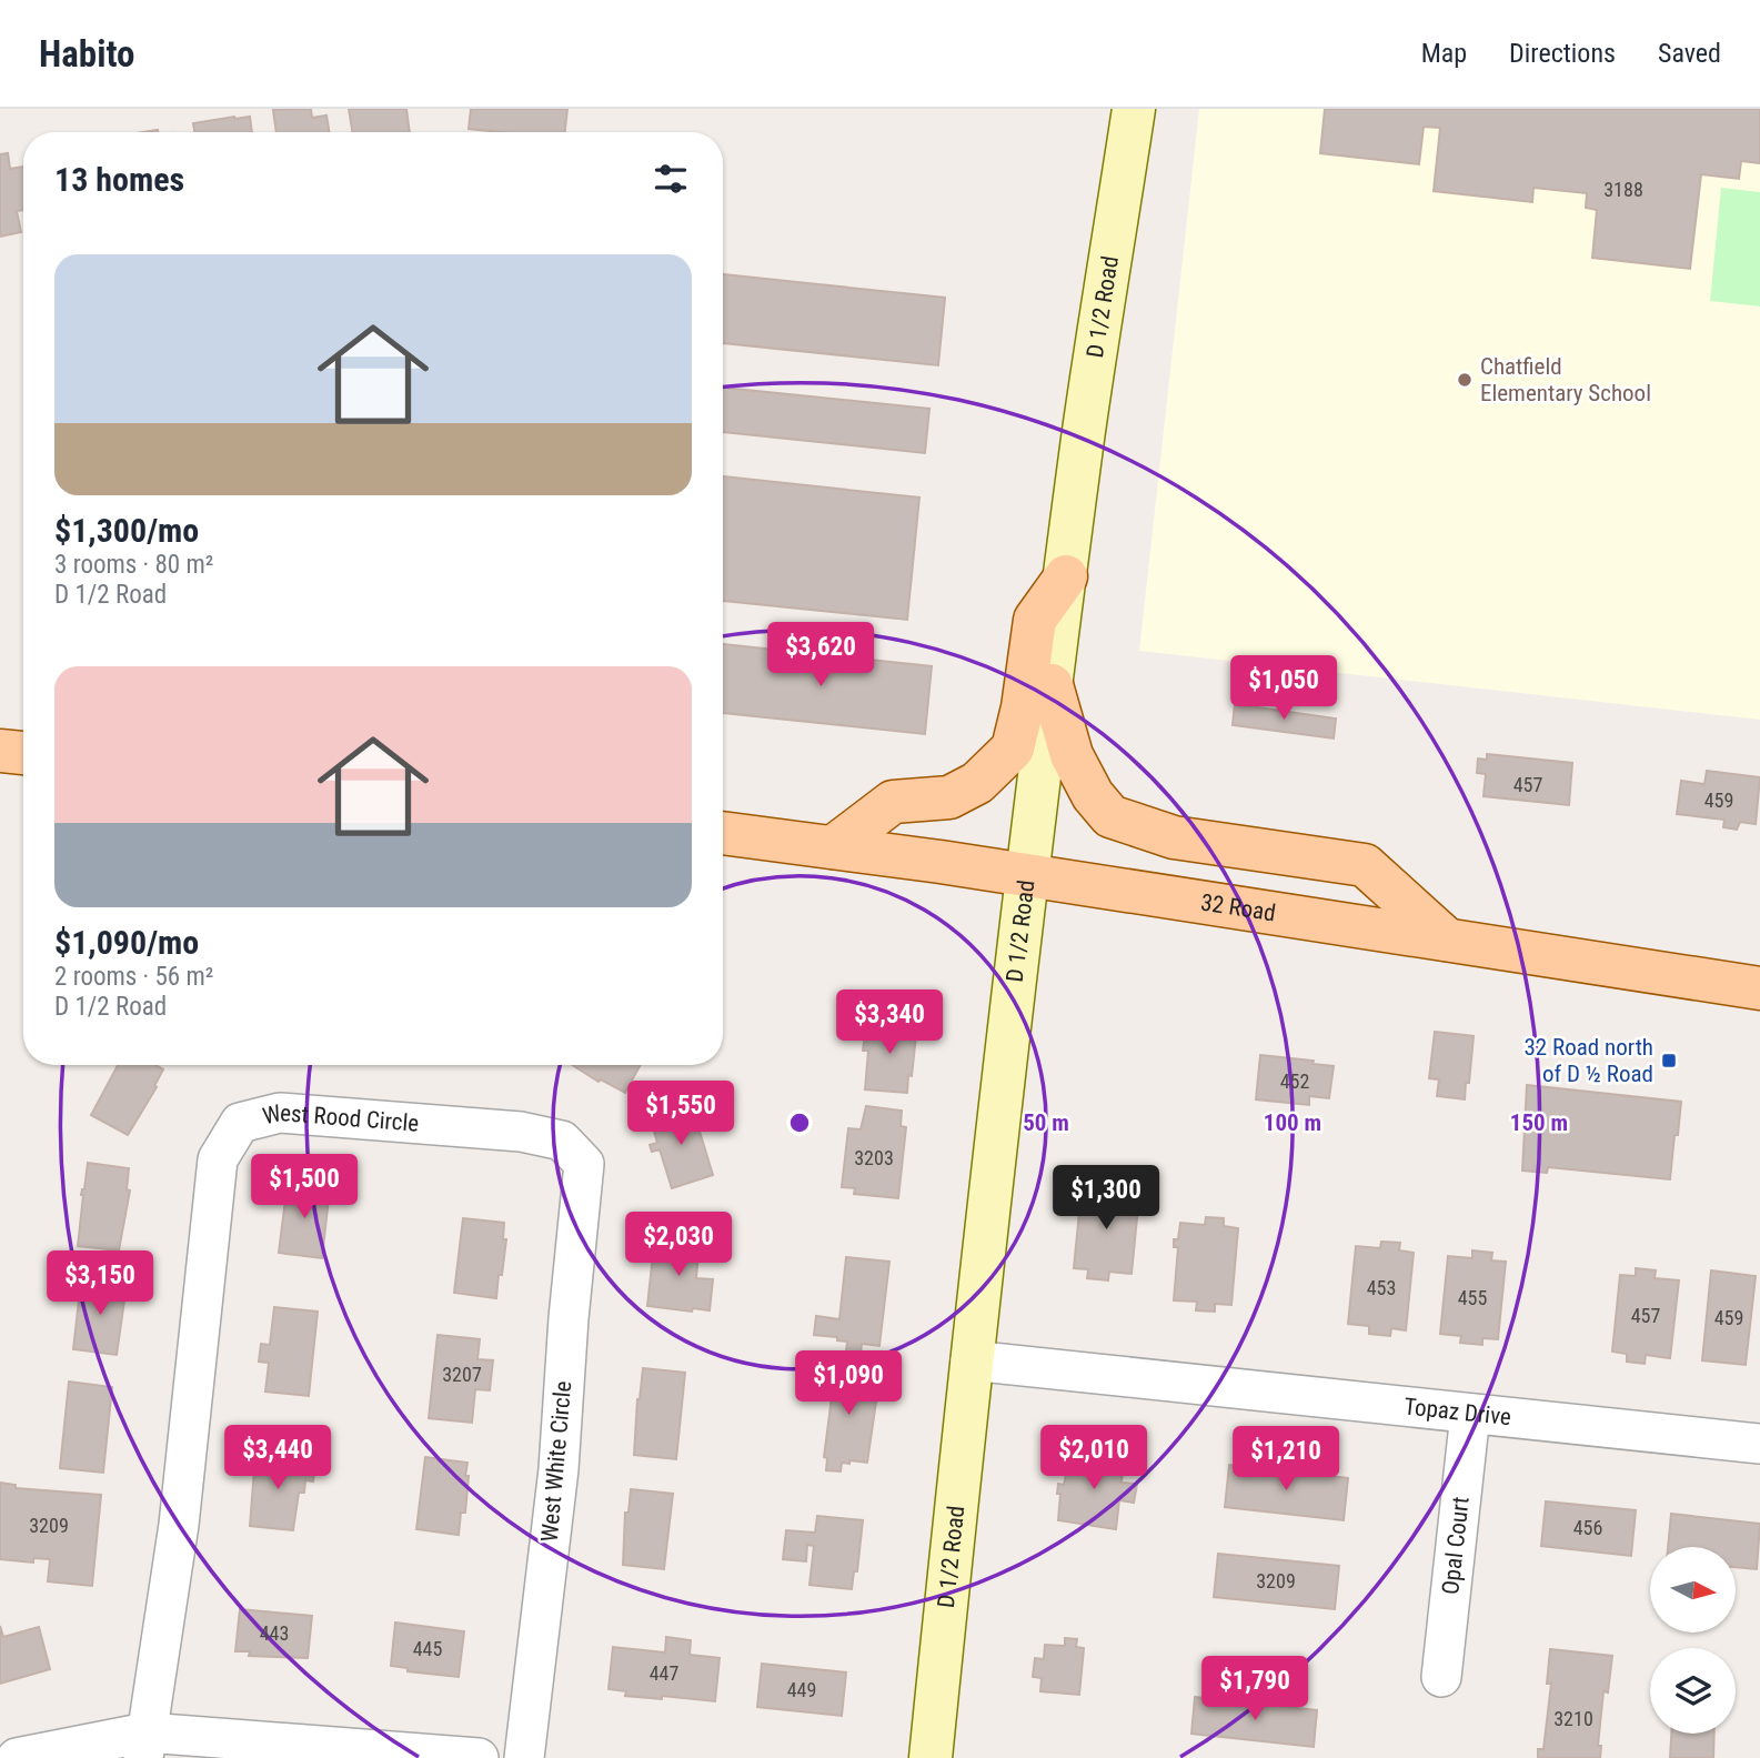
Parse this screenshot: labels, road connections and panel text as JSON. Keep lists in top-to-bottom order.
{
  "streets": {
    "main road": ["D 1/2 Road", "32 Road"],
    "street": [
      "West Rood Circle",
      "Topaz Drive",
      "West White Circle",
      "Opal Court"
    ]
  },
  "crossings": [
    ["D 1/2 Road", "32 Road"],
    ["D 1/2 Road", "Topaz Drive"],
    ["West Rood Circle", "West White Circle"],
    ["Topaz Drive", "Opal Court"]
  ],
  "places": {
    "other": ["Chatfield Elementary School"],
    "transit": ["32 Road north of D ½ Road"]
  },
  "house_numbers": [
    "3188",
    "457",
    "459",
    "452",
    "3203",
    "453",
    "455",
    "457",
    "459",
    "3207",
    "3209",
    "456",
    "3209",
    "443",
    "445",
    "447",
    "449",
    "3210"
  ],
  "north": "right",
  "page": {
    "header": "Habito",
    "nav": ["Map", "Directions", "Saved"],
    "heading": "13 homes",
    "list": [
      {
        "name": "$1,300/mo",
        "note": "3 rooms · 80 m² · D 1/2 Road"
      },
      {
        "name": "$1,090/mo",
        "note": "2 rooms · 56 m² · D 1/2 Road"
      }
    ],
    "price": [
      "$3,620",
      "$1,050",
      "$3,340",
      "$1,550",
      "$1,500",
      "$1,300",
      "$2,030",
      "$3,150",
      "$1,090",
      "$3,440",
      "$2,010",
      "$1,210",
      "$1,790"
    ]
  },
  "rings": ["50 m", "100 m", "150 m"]
}
